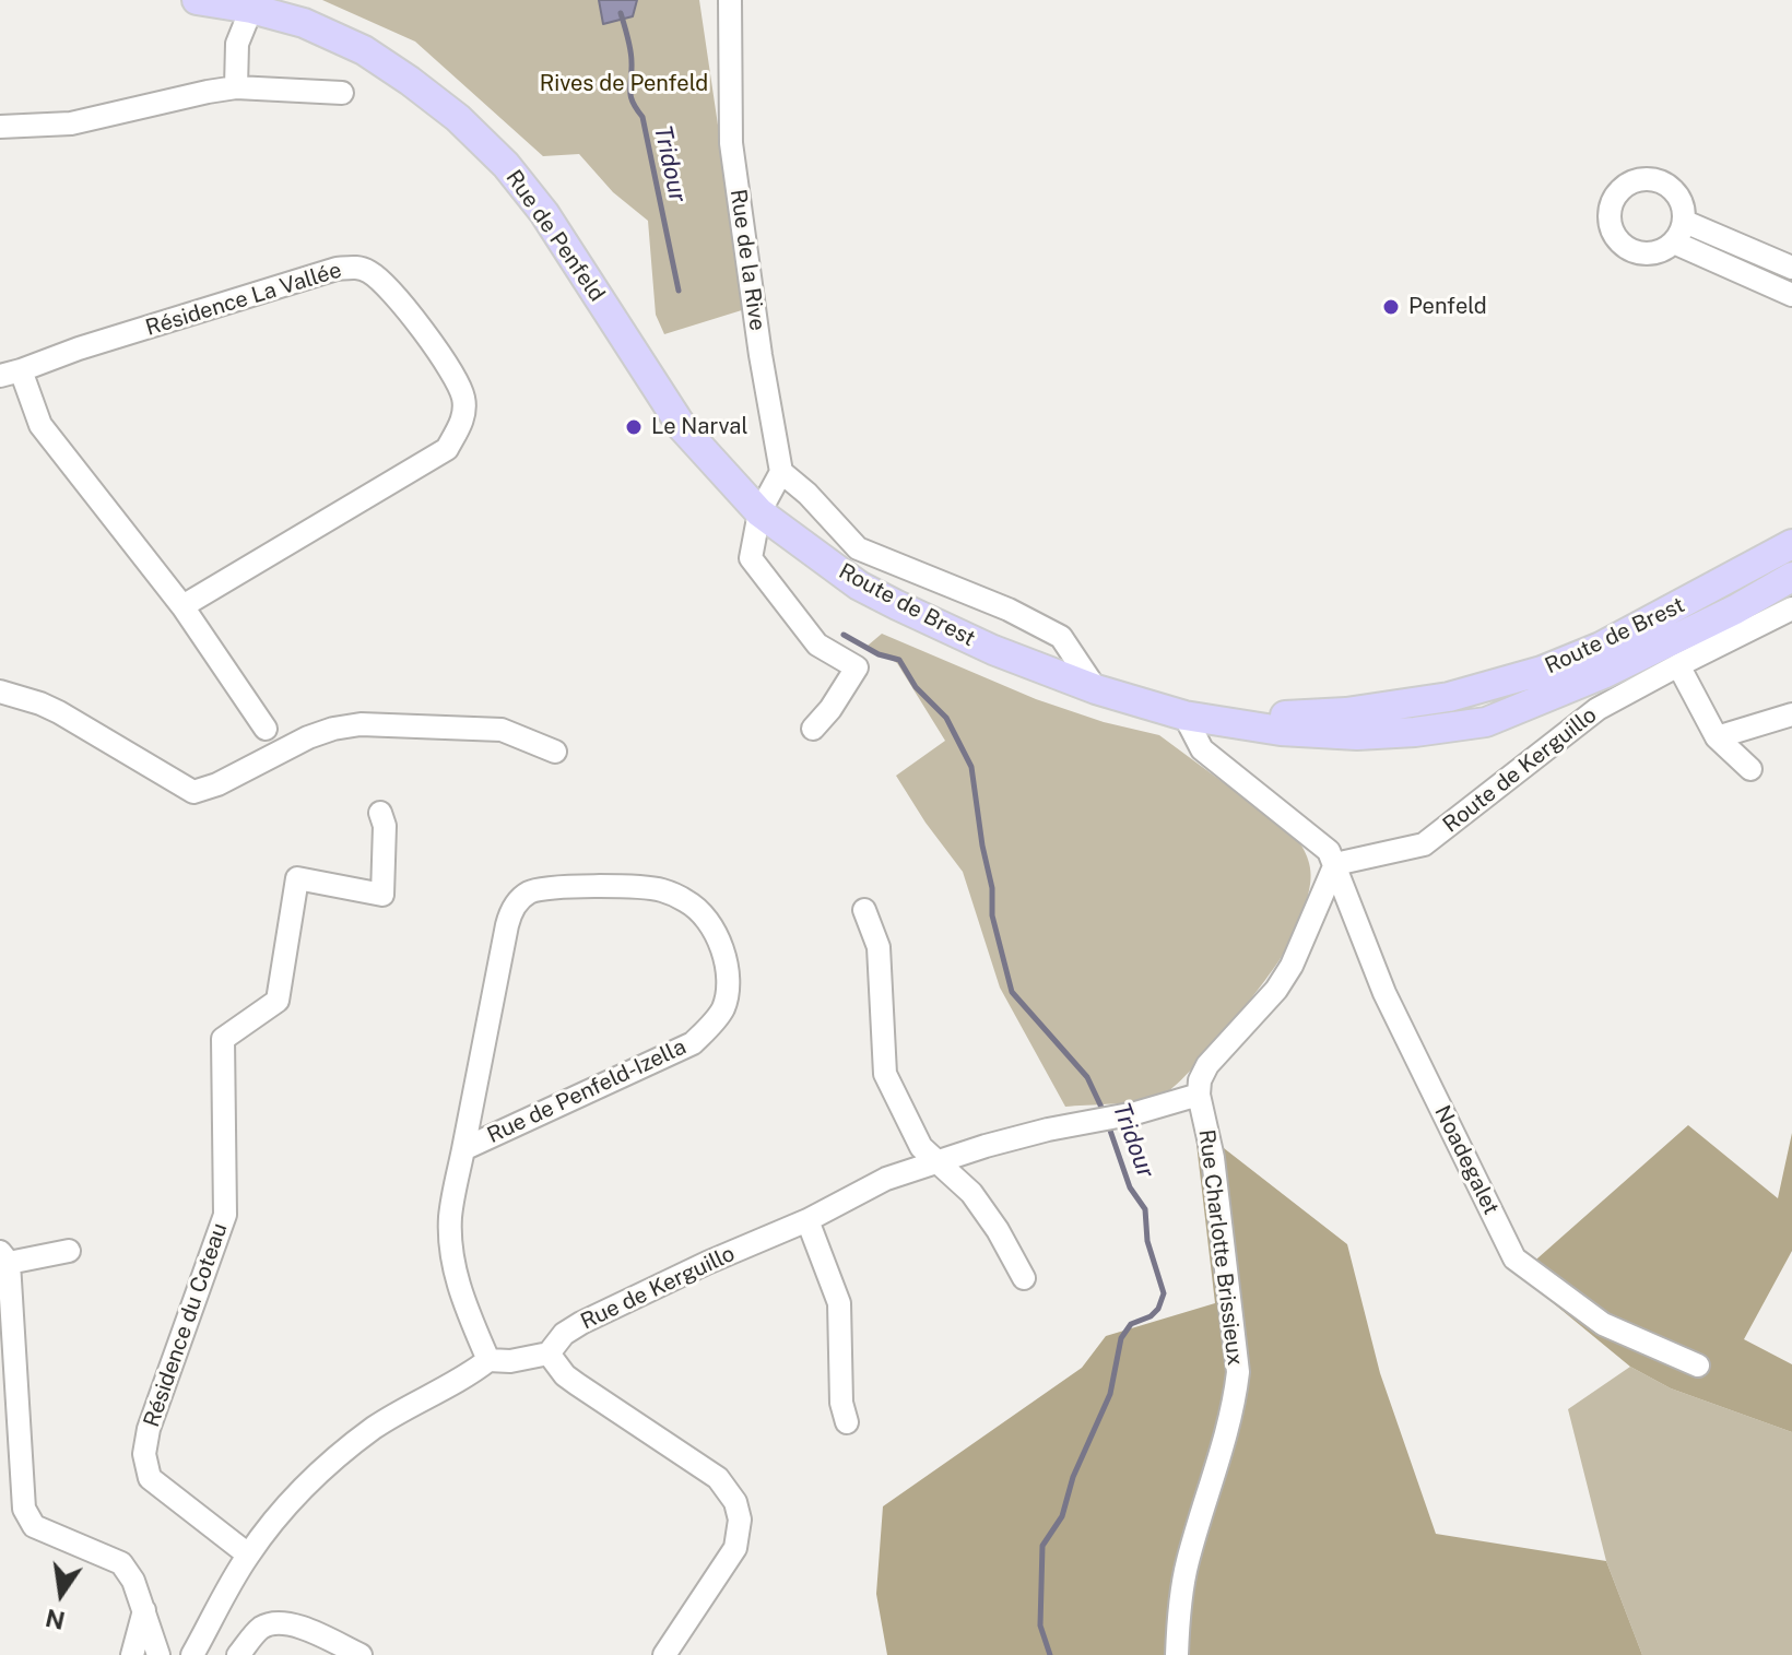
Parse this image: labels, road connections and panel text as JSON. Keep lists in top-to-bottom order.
{
  "streets": {
    "main road": ["Rue de Penfeld", "Route de Brest"],
    "street": [
      "Rue de la Rive",
      "Résidence La Vallée",
      "Route de Kerguillo",
      "Rue de Penfeld-Izella",
      "Noadegalet",
      "Rue Charlotte Brissieux",
      "Rue de Kerguillo",
      "Résidence du Coteau"
    ]
  },
  "crossings": [
    ["Rue de Penfeld", "Route de Brest"],
    ["Route de Kerguillo", "Noadegalet"],
    ["Rue Charlotte Brissieux", "Rue de Kerguillo"]
  ],
  "water": ["Tridour"],
  "parks": ["Rives de Penfeld"],
  "places": ["Penfeld", "Le Narval"],
  "north": "bottom"
}
